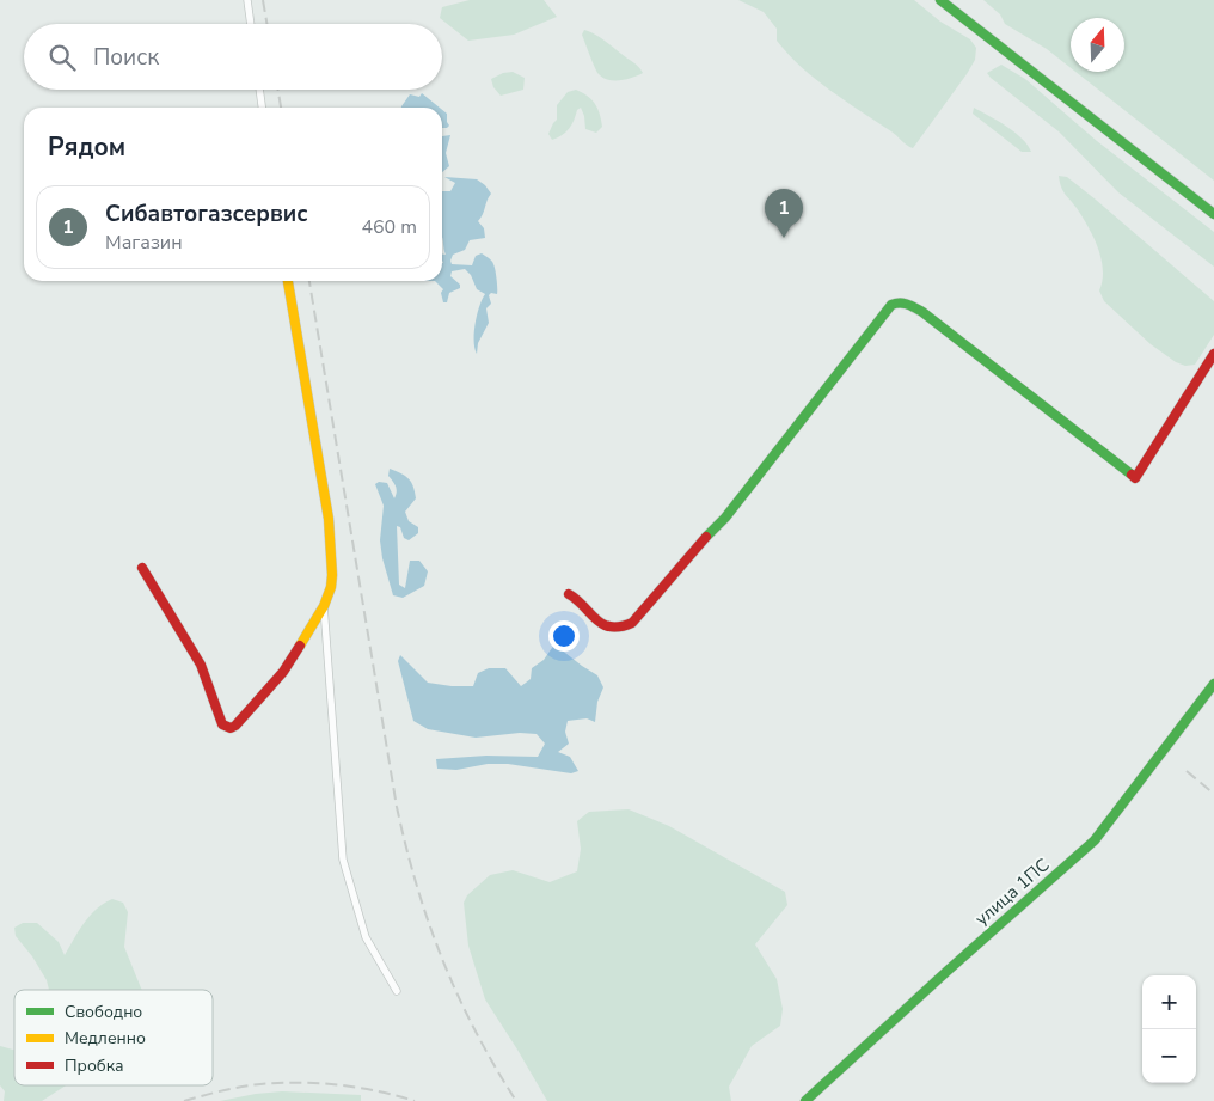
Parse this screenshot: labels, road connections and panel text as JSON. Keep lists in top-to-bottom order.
{
  "streets": {
    "street": ["улица 1ПС"]
  },
  "legend": ["Свободно", "Медленно", "Пробка"],
  "north": "top",
  "page": {
    "search": "Поиск",
    "heading": "Рядом",
    "list": [
      {
        "mark": "1",
        "name": "Сибавтогазсервис",
        "note": "Магазин",
        "value": "460 m"
      }
    ],
    "pins": "1",
    "map_buttons": ["+", "−"]
  }
}
